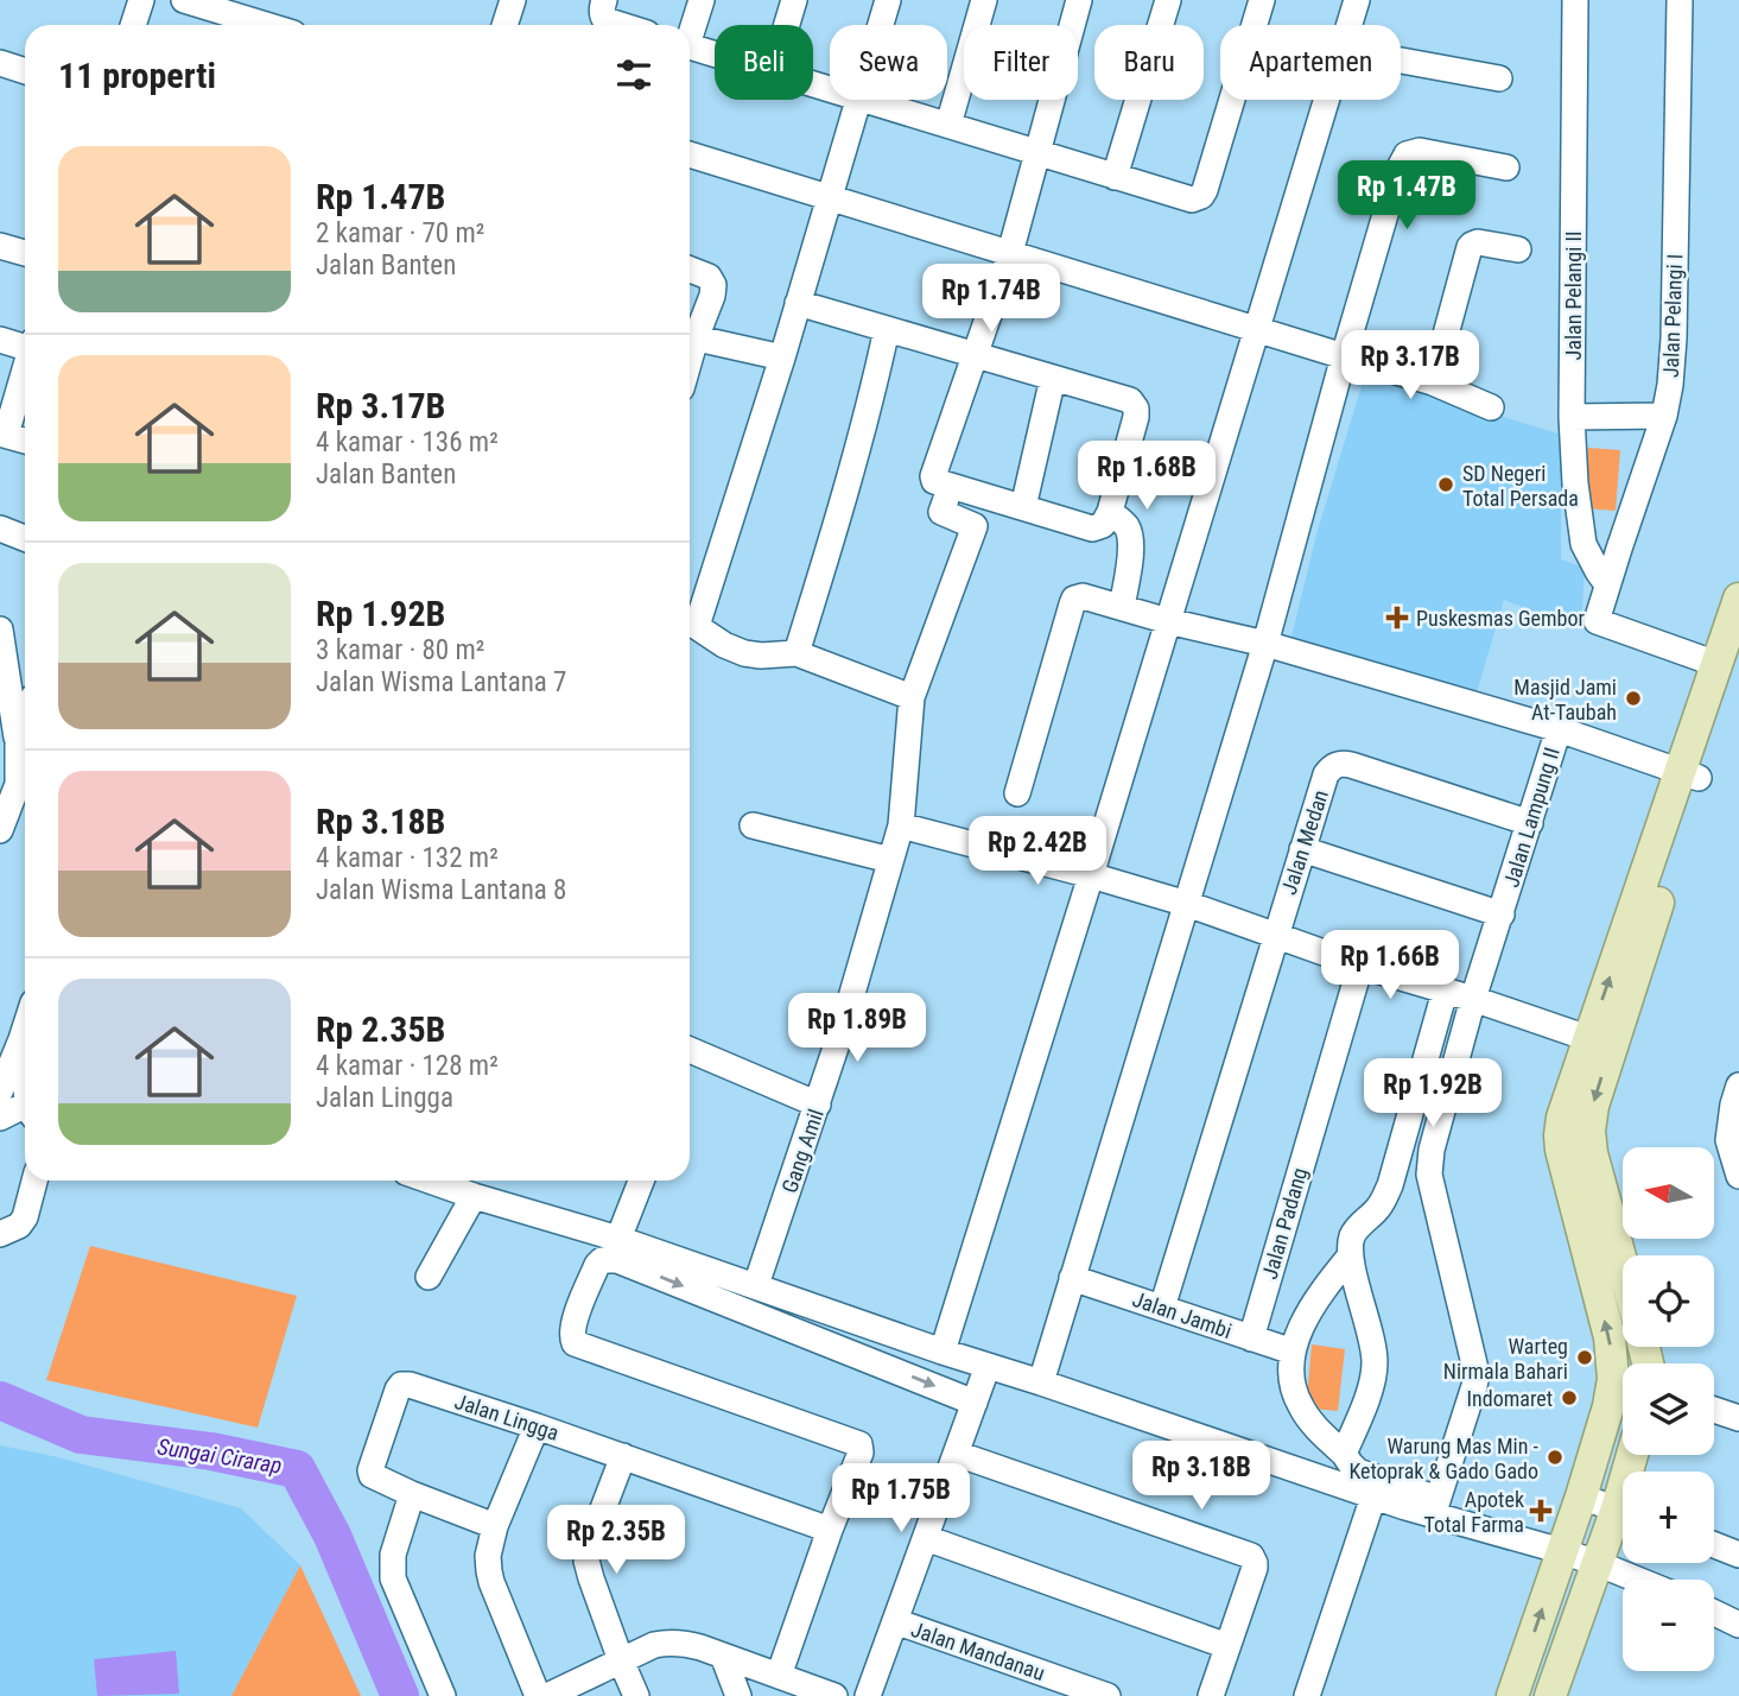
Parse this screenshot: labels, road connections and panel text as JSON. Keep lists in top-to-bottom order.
{
  "streets": {
    "street": [
      "Jalan Pelangi II",
      "Jalan Pelangi I",
      "Jalan Lampung II",
      "Jalan Medan",
      "Gang Amil",
      "Jalan Padang",
      "Jalan Jambi",
      "Jalan Lingga",
      "Jalan Mandanau"
    ]
  },
  "crossings": [
    ["Jalan Pelangi II", "Jalan Pelangi I"],
    ["Jalan Lampung II", "Jalan Medan"],
    ["Jalan Medan", "Jalan Jambi"],
    ["Jalan Padang", "Jalan Jambi"]
  ],
  "water": ["Sungai Cirarap"],
  "places": {
    "other": [
      "SD Negeri Total Persada",
      "Masjid Jami At-Taubah",
      "Warteg Nirmala Bahari",
      "Indomaret",
      "Warung Mas Min - Ketoprak & Gado Gado"
    ],
    "health": ["Puskesmas Gembor", "Apotek Total Farma"]
  },
  "north": "left",
  "page": {
    "chip": [
      "Beli",
      "Sewa",
      "Filter",
      "Baru",
      "Apartemen"
    ],
    "heading": "11 properti",
    "list": [
      {
        "name": "Rp 1.47B",
        "note": "2 kamar · 70 m² · Jalan Banten"
      },
      {
        "name": "Rp 3.17B",
        "note": "4 kamar · 136 m² · Jalan Banten"
      },
      {
        "name": "Rp 1.92B",
        "note": "3 kamar · 80 m² · Jalan Wisma Lantana 7"
      },
      {
        "name": "Rp 3.18B",
        "note": "4 kamar · 132 m² · Jalan Wisma Lantana 8"
      },
      {
        "name": "Rp 2.35B",
        "note": "4 kamar · 128 m² · Jalan Lingga"
      }
    ],
    "price": [
      "Rp 1.47B",
      "Rp 1.74B",
      "Rp 3.17B",
      "Rp 1.68B",
      "Rp 2.42B",
      "Rp 1.66B",
      "Rp 1.89B",
      "Rp 1.92B",
      "Rp 3.18B",
      "Rp 1.75B",
      "Rp 2.35B"
    ],
    "map_buttons": ["+", "−"]
  }
}
